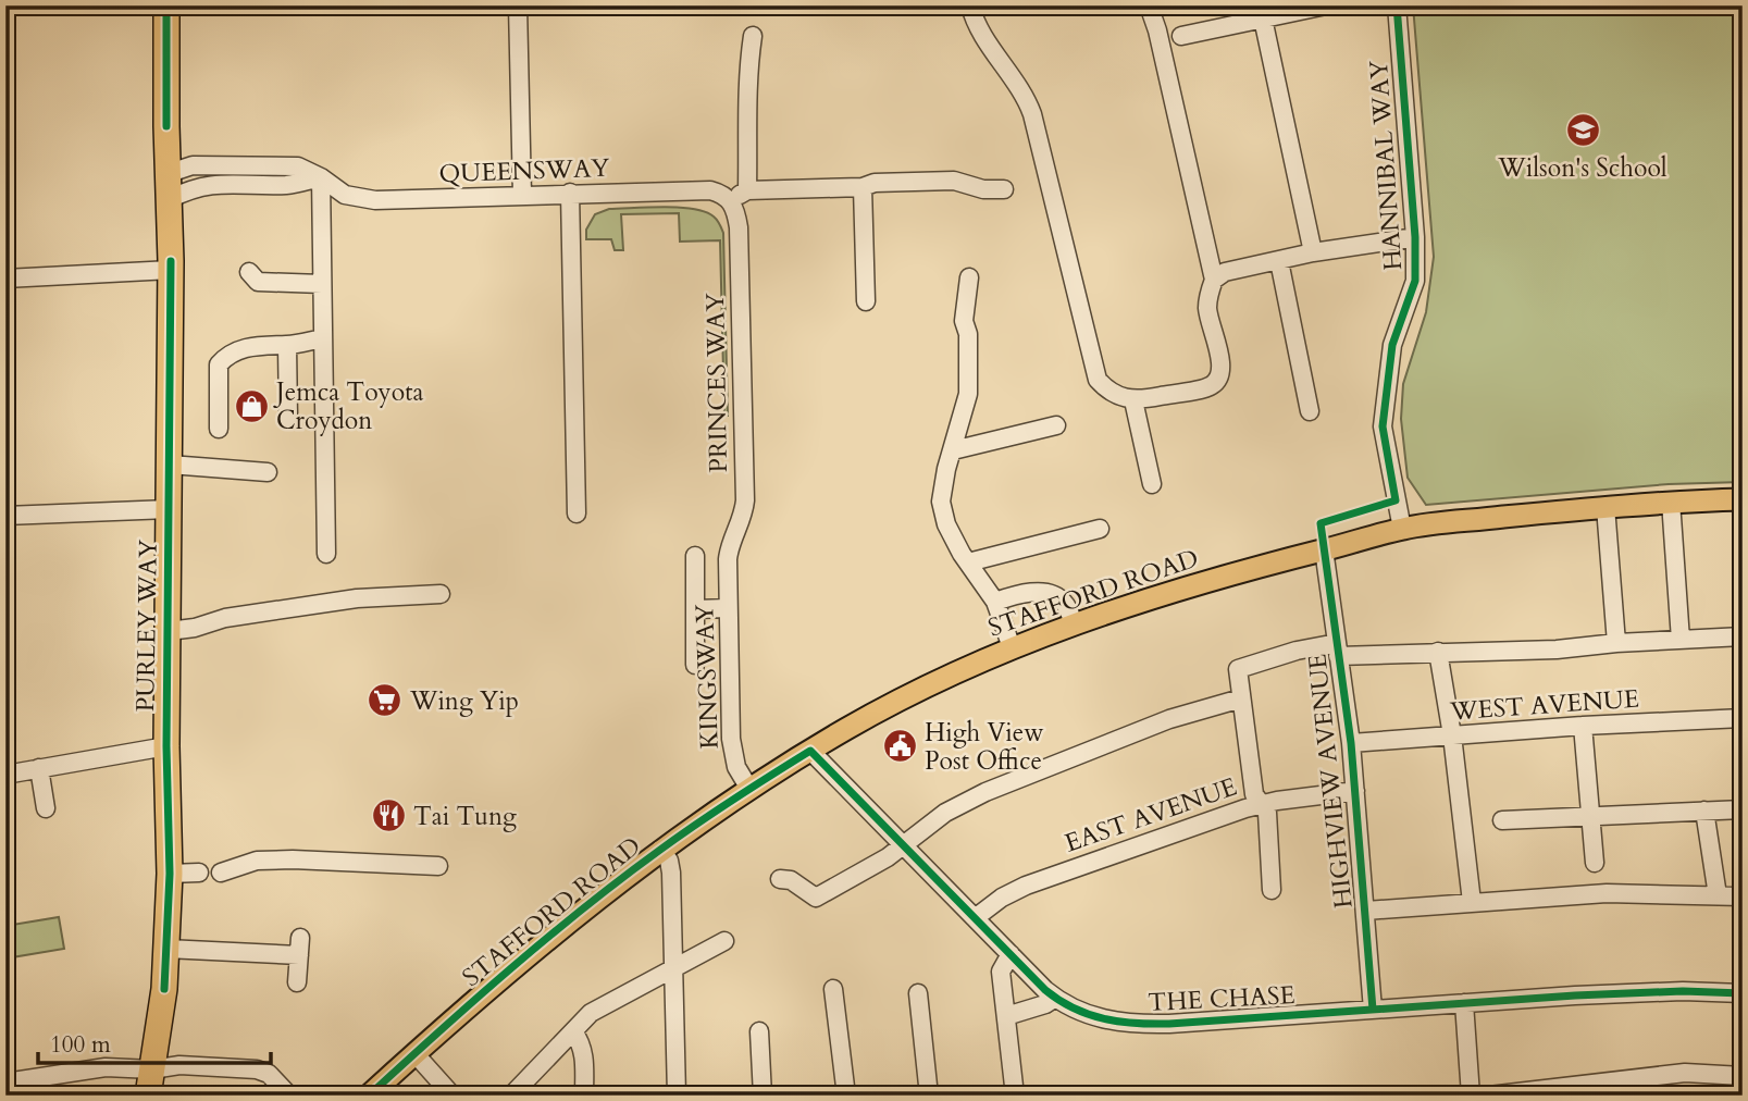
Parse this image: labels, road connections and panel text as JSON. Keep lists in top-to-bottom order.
{
  "streets": {
    "highway": ["PURLEY WAY"],
    "main road": ["STAFFORD ROAD"],
    "street": [
      "HANNIBAL WAY",
      "QUEENSWAY",
      "PRINCES WAY",
      "KINGSWAY",
      "WEST AVENUE",
      "HIGHVIEW AVENUE",
      "EAST AVENUE",
      "THE CHASE"
    ]
  },
  "crossings": [
    ["HANNIBAL WAY", "STAFFORD ROAD"],
    ["QUEENSWAY", "PRINCES WAY"],
    ["QUEENSWAY", "PURLEY WAY"],
    ["PRINCES WAY", "KINGSWAY"],
    ["STAFFORD ROAD", "KINGSWAY"],
    ["STAFFORD ROAD", "HIGHVIEW AVENUE"],
    ["STAFFORD ROAD", "THE CHASE"],
    ["WEST AVENUE", "HIGHVIEW AVENUE"],
    ["HIGHVIEW AVENUE", "EAST AVENUE"],
    ["HIGHVIEW AVENUE", "THE CHASE"],
    ["EAST AVENUE", "THE CHASE"]
  ],
  "places": {
    "school or university": ["Wilson's School"],
    "shop": ["Jemca Toyota Croydon"],
    "supermarket": ["Wing Yip"],
    "public building": ["High View Post Office"],
    "restaurant": ["Tai Tung"]
  },
  "scale_bar": "100 m"
}
